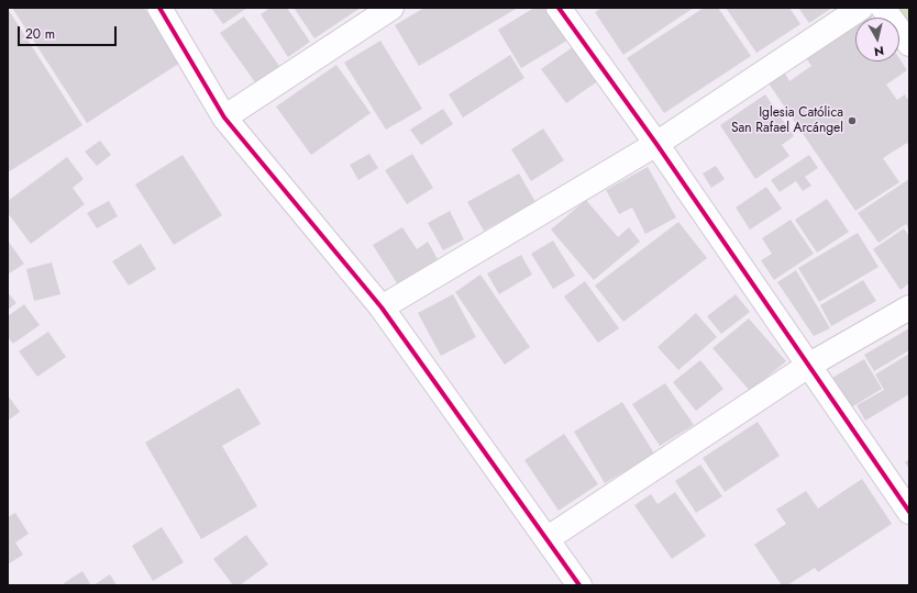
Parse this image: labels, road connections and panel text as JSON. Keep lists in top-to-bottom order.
{
  "places": ["Iglesia Católica San Rafael Arcángel"],
  "scale_bar": "20 m",
  "north": "bottom"
}
